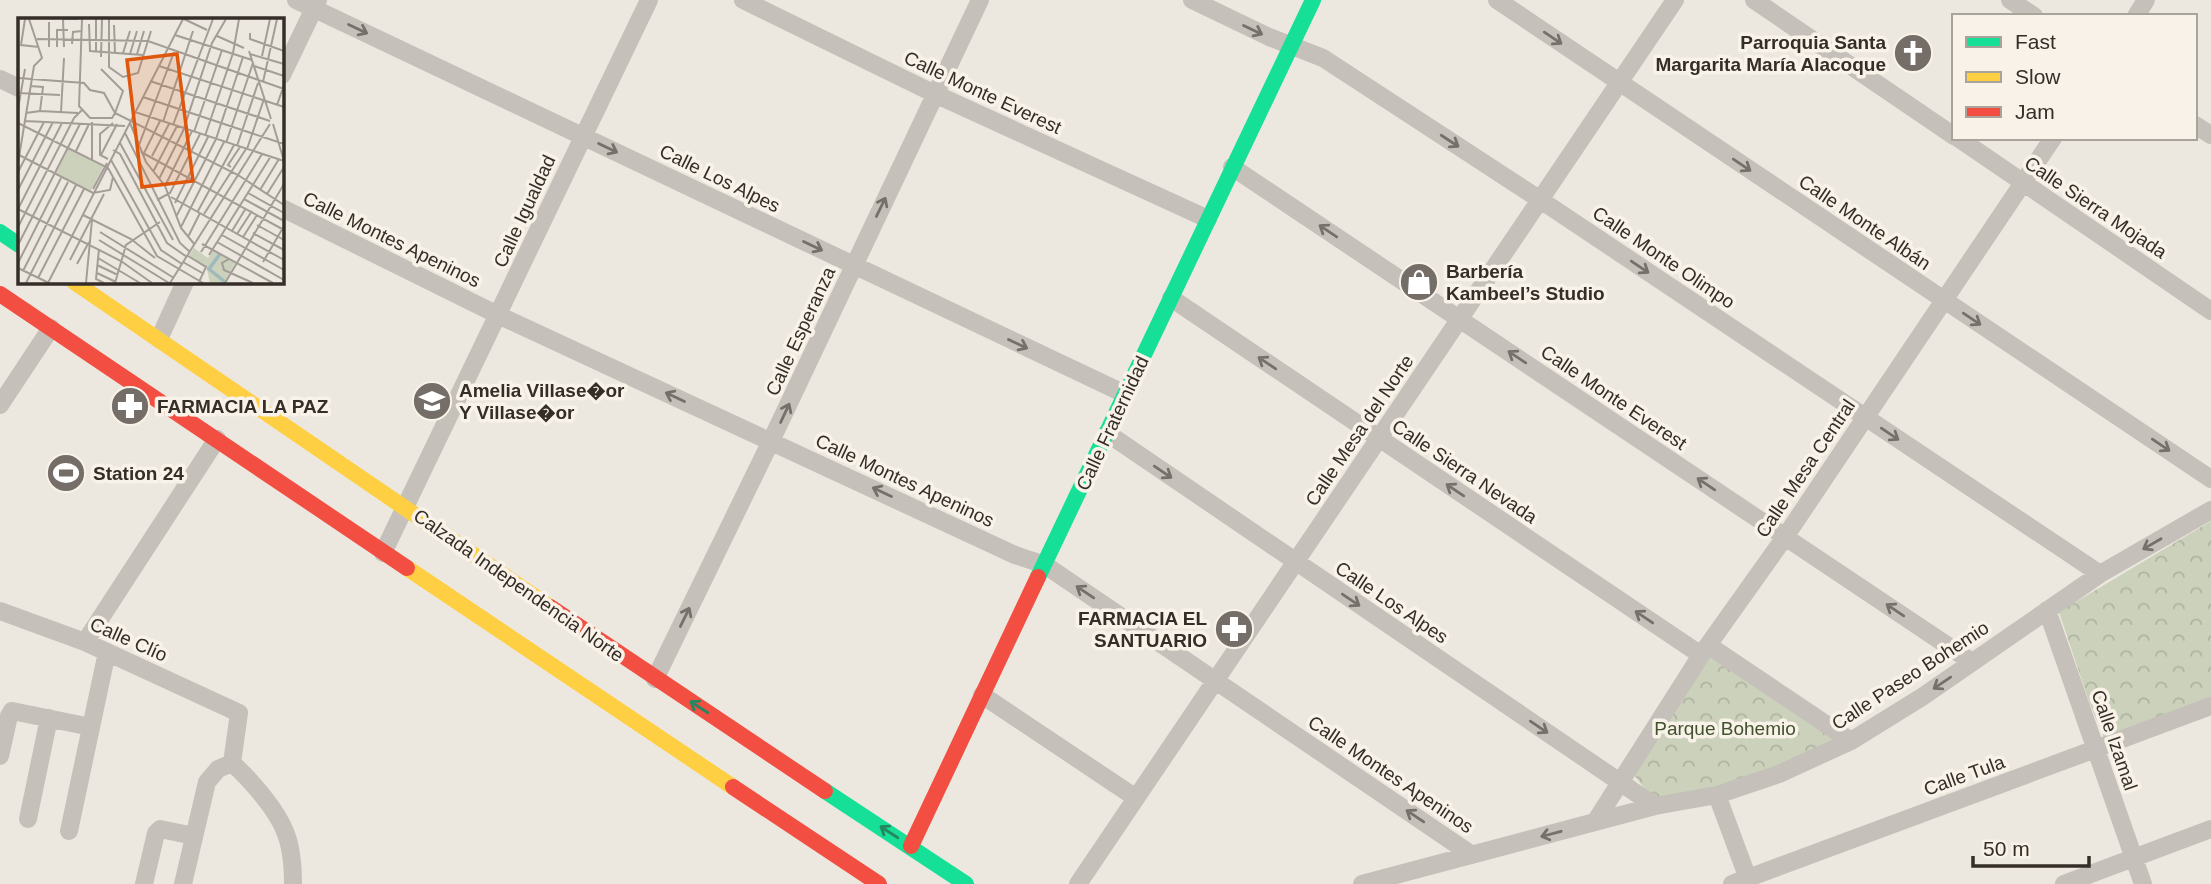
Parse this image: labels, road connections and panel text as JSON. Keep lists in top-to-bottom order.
{
  "streets": {
    "main road": ["Calle Fraternidad", "Calzada Independencia Norte"],
    "street": [
      "Calle Monte Everest",
      "Calle Los Alpes",
      "Calle Sierra Mojada",
      "Calle Igualdad",
      "Calle Monte Albán",
      "Calle Montes Apeninos",
      "Calle Monte Olimpo",
      "Calle Esperanza",
      "Calle Mesa del Norte",
      "Calle Mesa Central",
      "Calle Sierra Nevada",
      "Calle Clío",
      "Calle Paseo Bohemio",
      "Calle Izamal",
      "Calle Tula"
    ]
  },
  "crossings": [
    ["Calle Monte Everest", "Calle Esperanza"],
    ["Calle Monte Everest", "Calle Fraternidad"],
    ["Calle Monte Everest", "Calle Mesa del Norte"],
    ["Calle Monte Everest", "Calle Mesa Central"],
    ["Calle Monte Everest", "Calle Paseo Bohemio"],
    ["Calle Los Alpes", "Calle Igualdad"],
    ["Calle Los Alpes", "Calle Esperanza"],
    ["Calle Los Alpes", "Calle Fraternidad"],
    ["Calle Los Alpes", "Calle Mesa del Norte"],
    ["Calle Los Alpes", "Calle Mesa Central"],
    ["Calle Los Alpes", "Calle Paseo Bohemio"],
    ["Calle Sierra Mojada", "Calle Mesa Central"],
    ["Calle Igualdad", "Calle Montes Apeninos"],
    ["Calle Igualdad", "Calzada Independencia Norte"],
    ["Calle Monte Albán", "Calle Mesa del Norte"],
    ["Calle Monte Albán", "Calle Mesa Central"],
    ["Calle Montes Apeninos", "Calle Esperanza"],
    ["Calle Montes Apeninos", "Calle Fraternidad"],
    ["Calle Montes Apeninos", "Calle Mesa del Norte"],
    ["Calle Montes Apeninos", "Calle Paseo Bohemio"],
    ["Calle Monte Olimpo", "Calle Fraternidad"],
    ["Calle Monte Olimpo", "Calle Mesa del Norte"],
    ["Calle Monte Olimpo", "Calle Mesa Central"],
    ["Calle Monte Olimpo", "Calle Paseo Bohemio"],
    ["Calle Esperanza", "Calzada Independencia Norte"],
    ["Calle Fraternidad", "Calle Sierra Nevada"],
    ["Calle Fraternidad", "Calzada Independencia Norte"],
    ["Calle Mesa del Norte", "Calle Sierra Nevada"],
    ["Calle Mesa Central", "Calle Sierra Nevada"],
    ["Calle Mesa Central", "Calle Paseo Bohemio"],
    ["Calle Sierra Nevada", "Calle Paseo Bohemio"],
    ["Calle Paseo Bohemio", "Calle Izamal"],
    ["Calle Izamal", "Calle Tula"]
  ],
  "one_way": [
    "Calle Monte Everest",
    "Calle Los Alpes",
    "Calle Monte Albán",
    "Calle Montes Apeninos",
    "Calle Monte Olimpo",
    "Calle Esperanza",
    "Calle Sierra Nevada",
    "Calle Paseo Bohemio"
  ],
  "parks": ["Parque Bohemio"],
  "places": {
    "church": ["Parroquia Santa Margarita María Alacoque"],
    "shop": ["Barbería Kambeel’s Studio"],
    "school or university": ["Amelia Villase�or Y Villase�or"],
    "pharmacy": ["FARMACIA LA PAZ", "FARMACIA EL SANTUARIO"],
    "sports": ["Station 24"]
  },
  "legend": ["Fast", "Slow", "Jam"],
  "scale_bar": "50 m"
}
